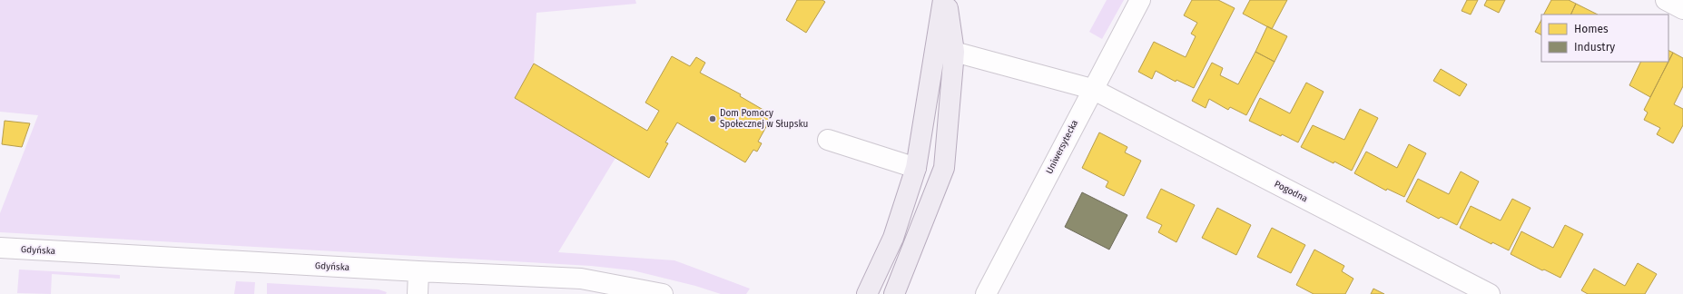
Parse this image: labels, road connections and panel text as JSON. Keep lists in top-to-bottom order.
{
  "streets": {
    "street": ["Uniwersytecka", "Pogodna", "Gdyńska"]
  },
  "crossings": [
    ["Uniwersytecka", "Pogodna"]
  ],
  "places": ["Dom Pomocy Społecznej w Słupsku"],
  "legend": ["Homes", "Industry"]
}
